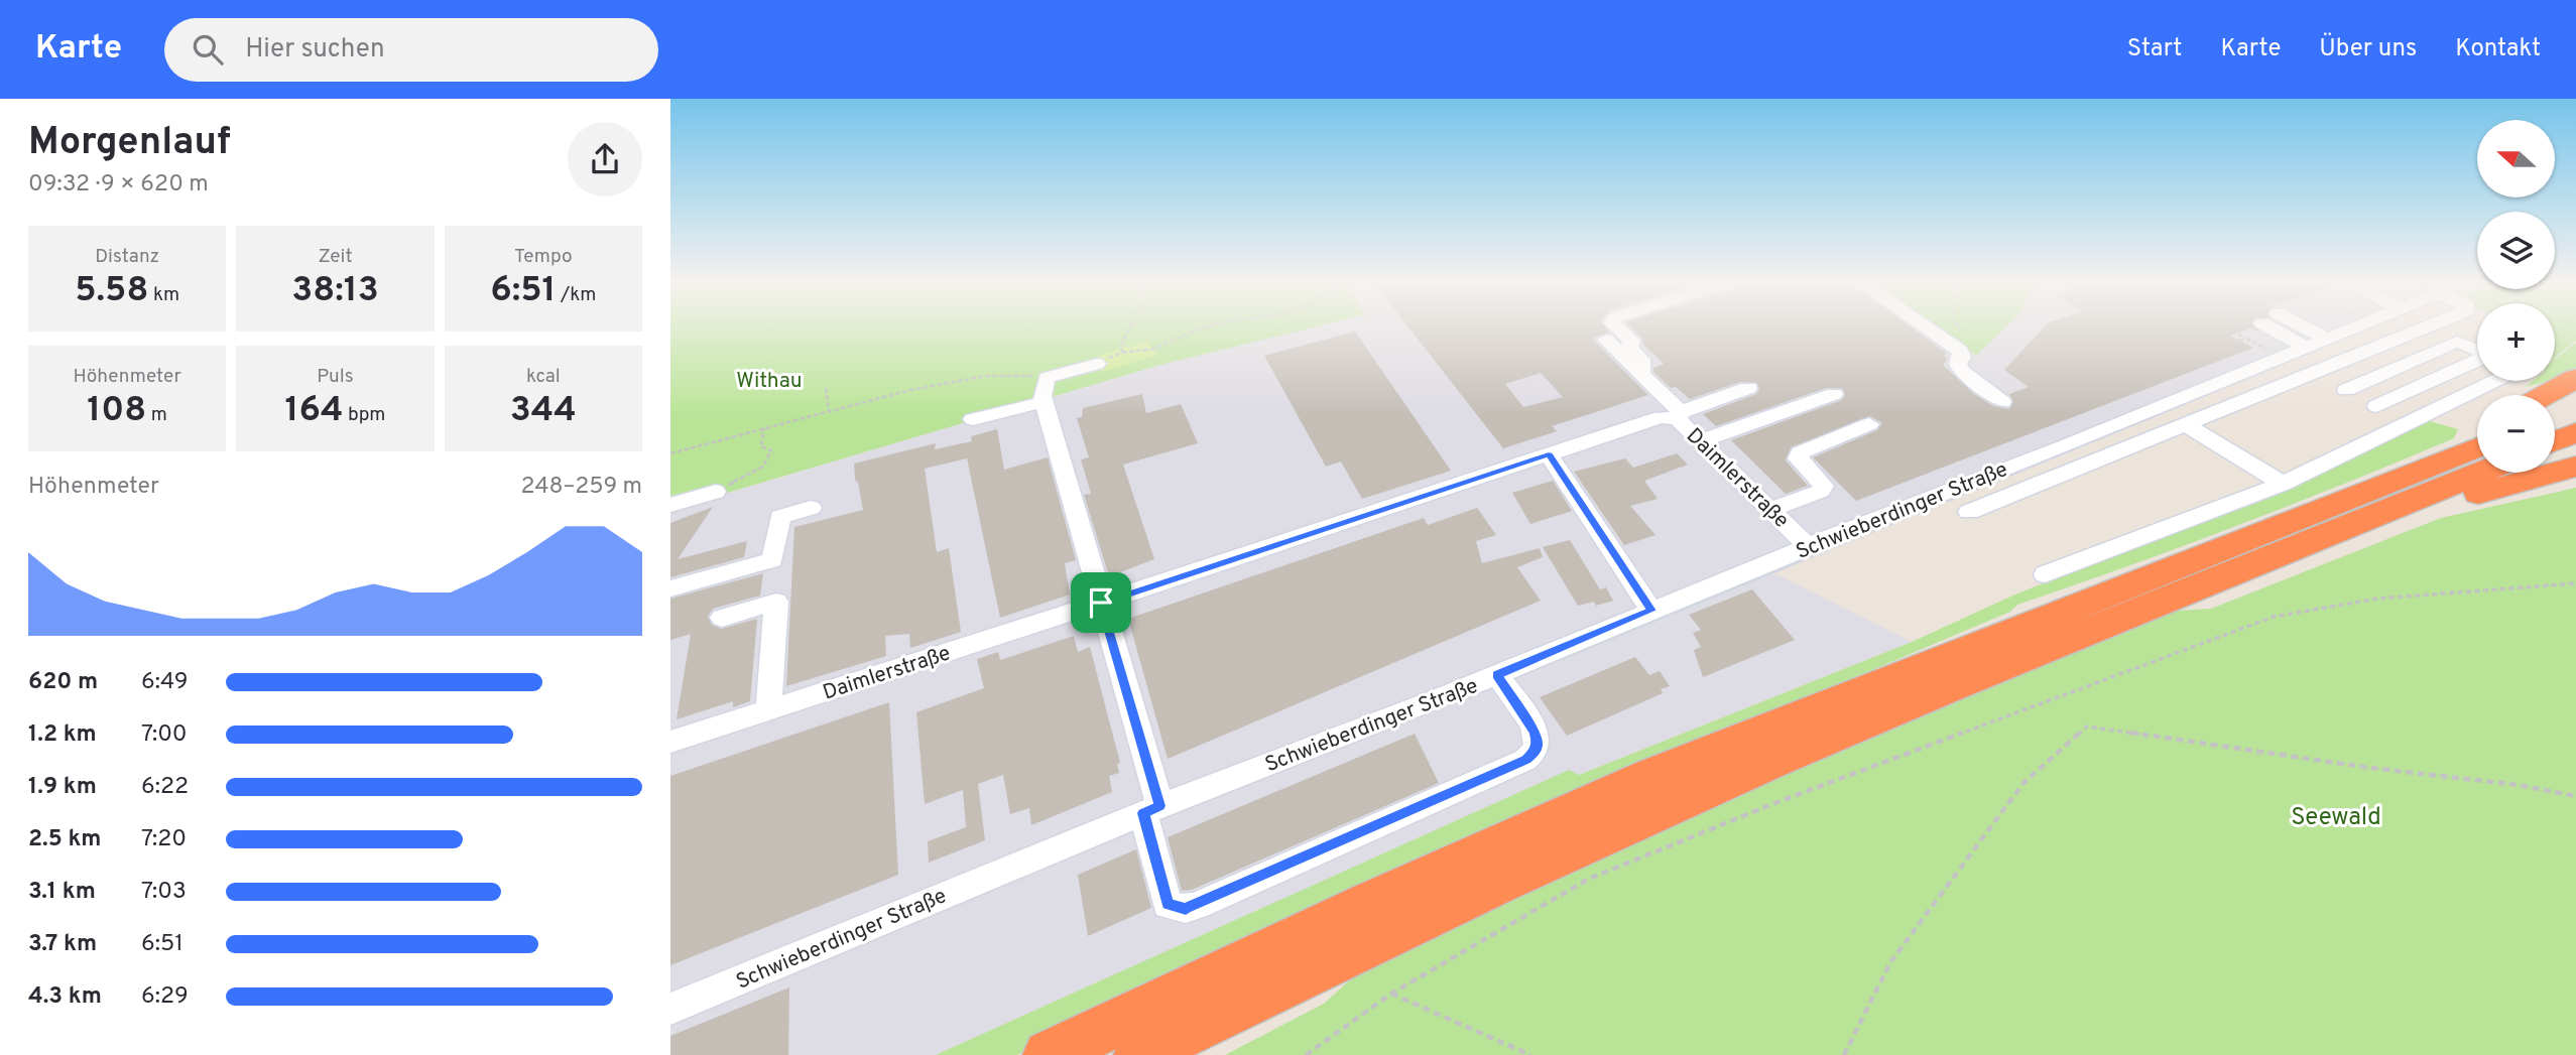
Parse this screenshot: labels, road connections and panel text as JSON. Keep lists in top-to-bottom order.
{
  "streets": {
    "street": ["Daimlerstraße", "Schwieberdinger Straße"]
  },
  "crossings": [
    ["Daimlerstraße", "Schwieberdinger Straße"]
  ],
  "parks": ["Withau", "Seewald"],
  "north": "left",
  "page": {
    "header": "Karte",
    "search": "Hier suchen",
    "nav": [
      "Start",
      "Karte",
      "Über uns",
      "Kontakt"
    ],
    "heading": ["Morgenlauf", "09:32 · 9 × 620 m"],
    "map_buttons": ["+", "−"],
    "stats": [
      ["Distanz", "5.58 km"],
      ["Zeit", "38:13"],
      ["Tempo", "6:51 /km"],
      ["Höhenmeter", "108 m"],
      ["Puls", "164 bpm"],
      ["kcal", "344"]
    ],
    "chart": ["Höhenmeter", "248–259 m"],
    "list": [
      {
        "name": "620 m",
        "note": "6:49"
      },
      {
        "name": "1.2 km",
        "note": "7:00"
      },
      {
        "name": "1.9 km",
        "note": "6:22"
      },
      {
        "name": "2.5 km",
        "note": "7:20"
      },
      {
        "name": "3.1 km",
        "note": "7:03"
      },
      {
        "name": "3.7 km",
        "note": "6:51"
      },
      {
        "name": "4.3 km",
        "note": "6:29"
      }
    ]
  }
}
